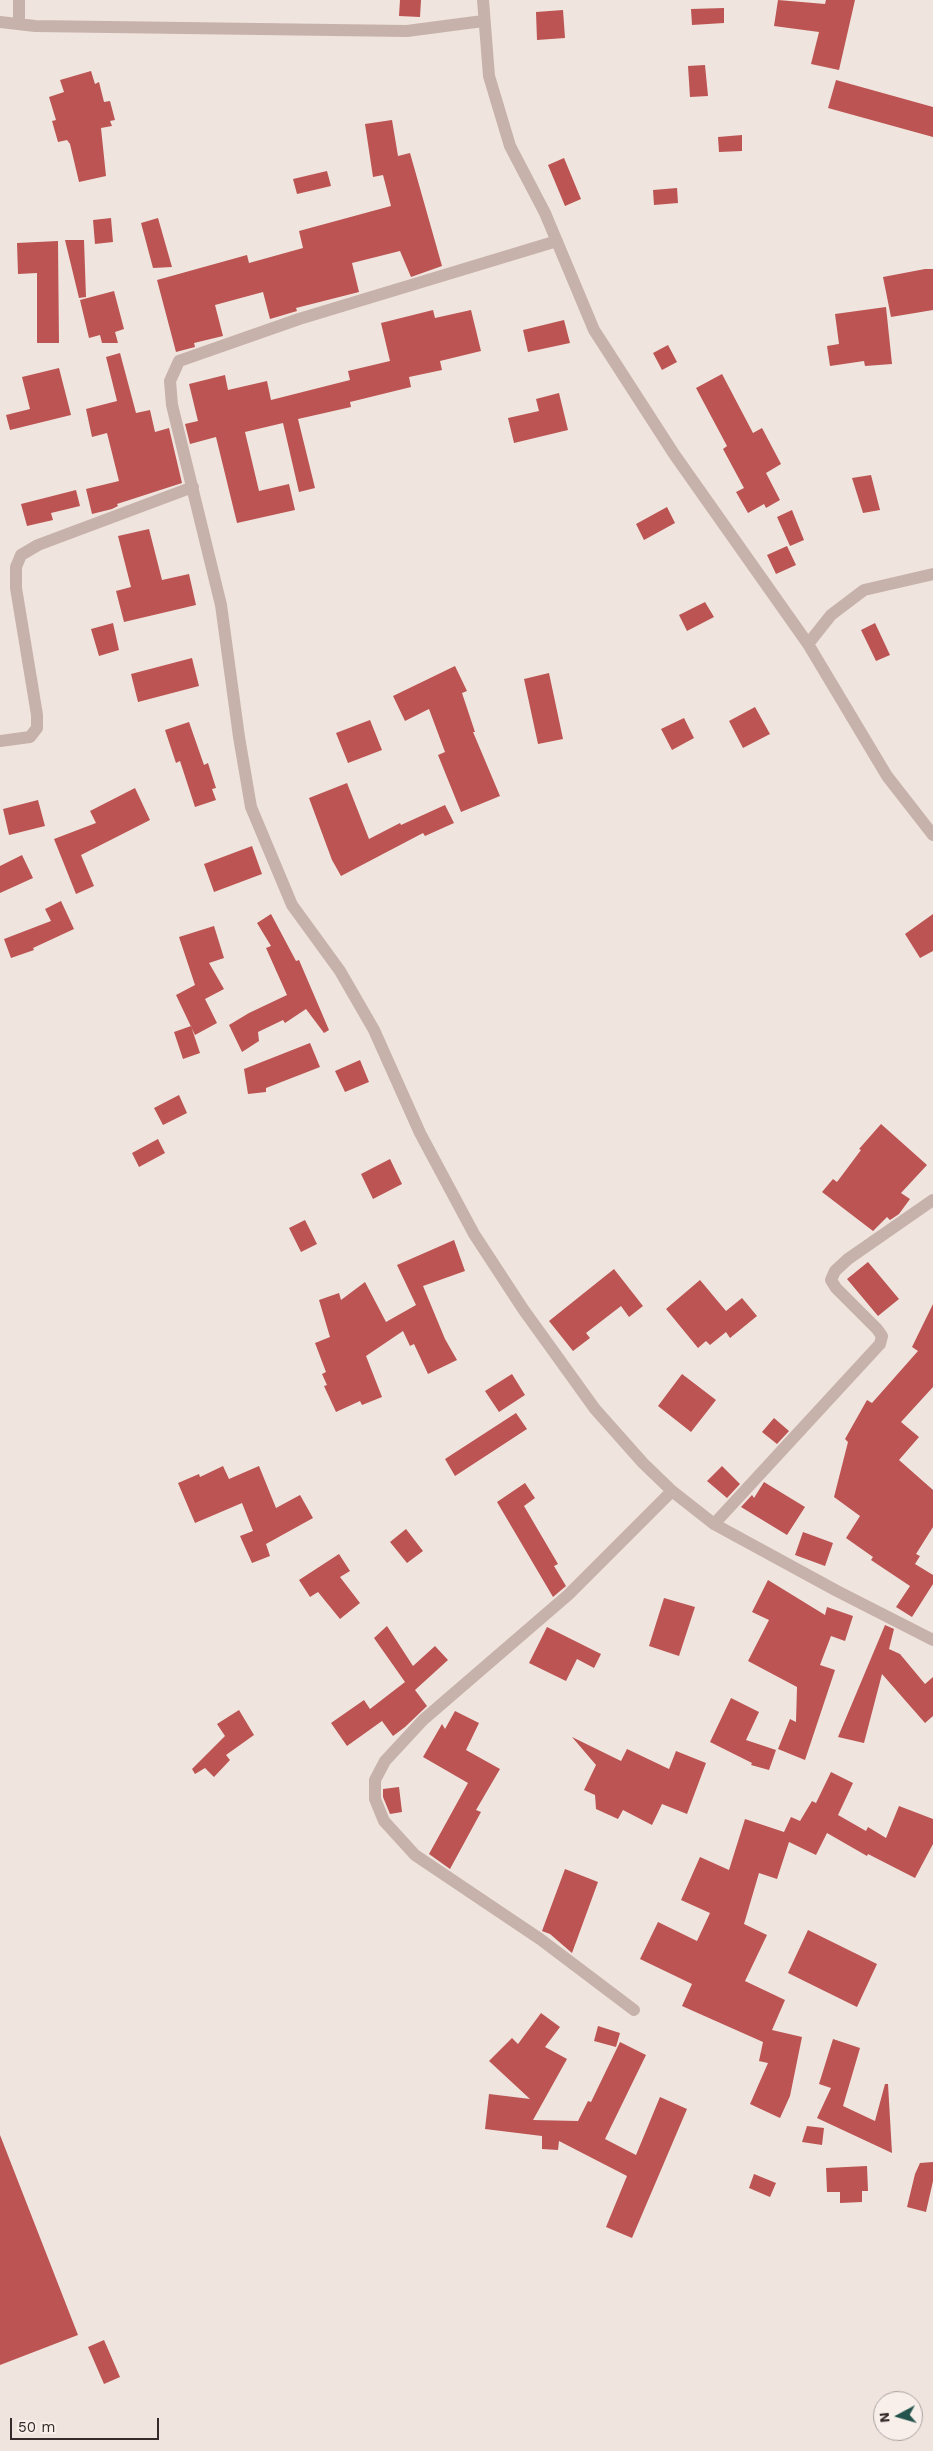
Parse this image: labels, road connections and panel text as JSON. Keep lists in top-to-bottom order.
{
  "scale_bar": "50 m",
  "north": "left"
}
